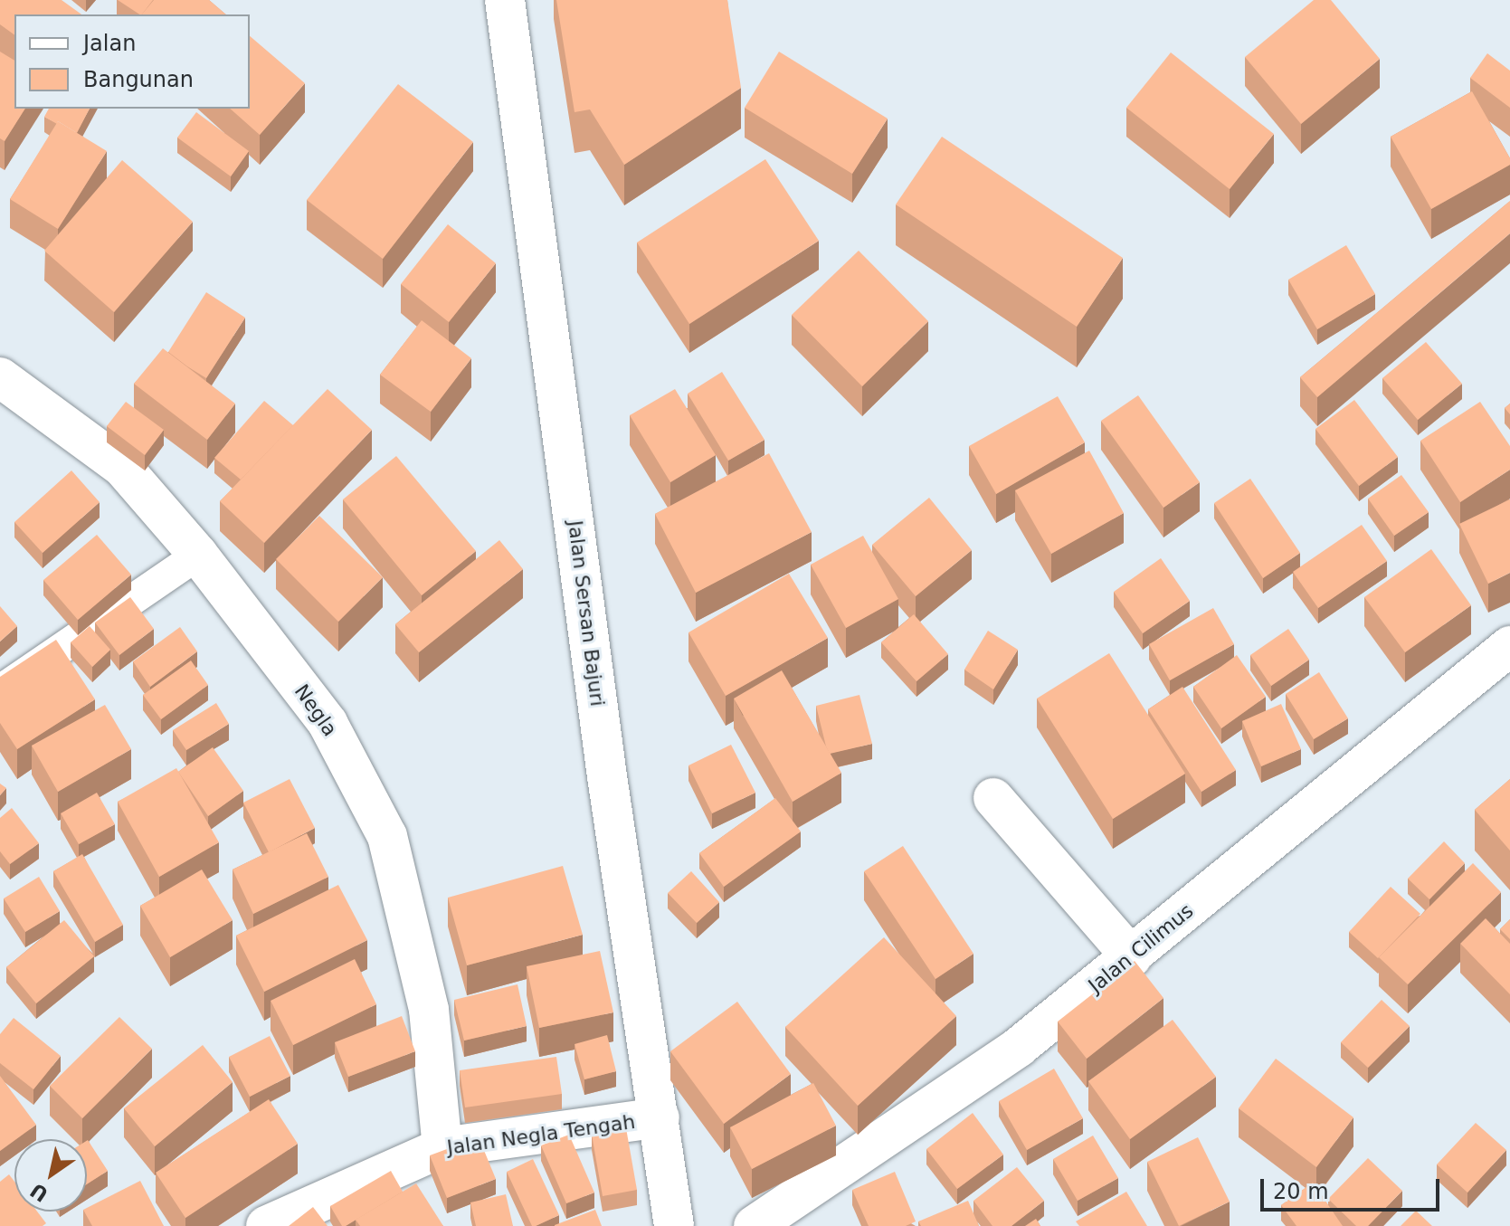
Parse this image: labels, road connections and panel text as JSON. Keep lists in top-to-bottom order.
{
  "streets": {
    "street": [
      "Jalan Sersan Bajuri",
      "Negla",
      "Jalan Cilimus",
      "Jalan Negla Tengah"
    ]
  },
  "crossings": [
    ["Jalan Sersan Bajuri", "Jalan Negla Tengah"],
    ["Negla", "Jalan Negla Tengah"]
  ],
  "legend": ["Jalan", "Bangunan"],
  "scale_bar": "20 m",
  "north": "bottom left"
}
